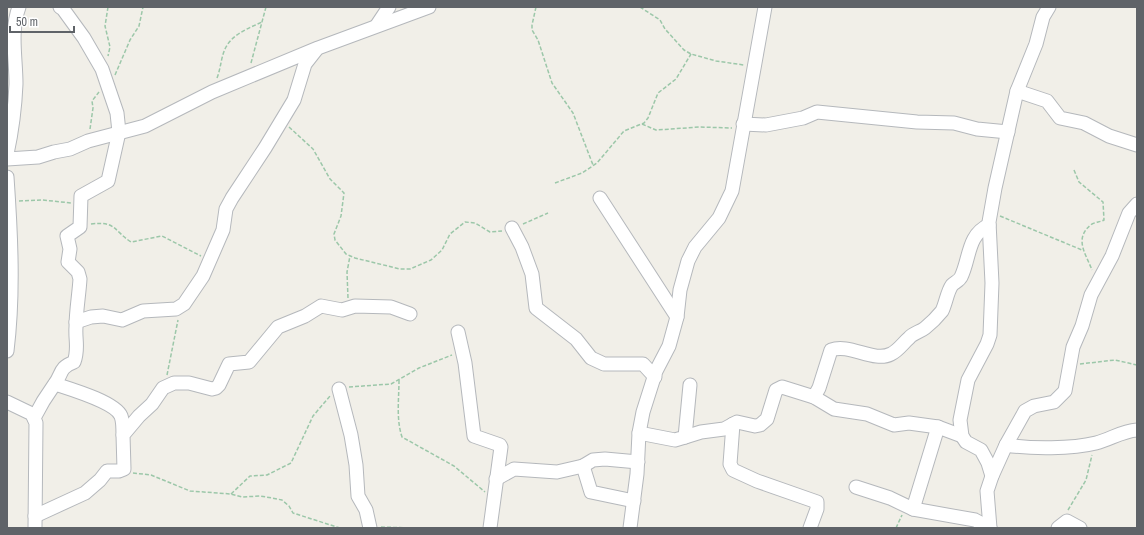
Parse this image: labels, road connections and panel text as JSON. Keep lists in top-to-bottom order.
{
  "scale_bar": "50 m"
}
